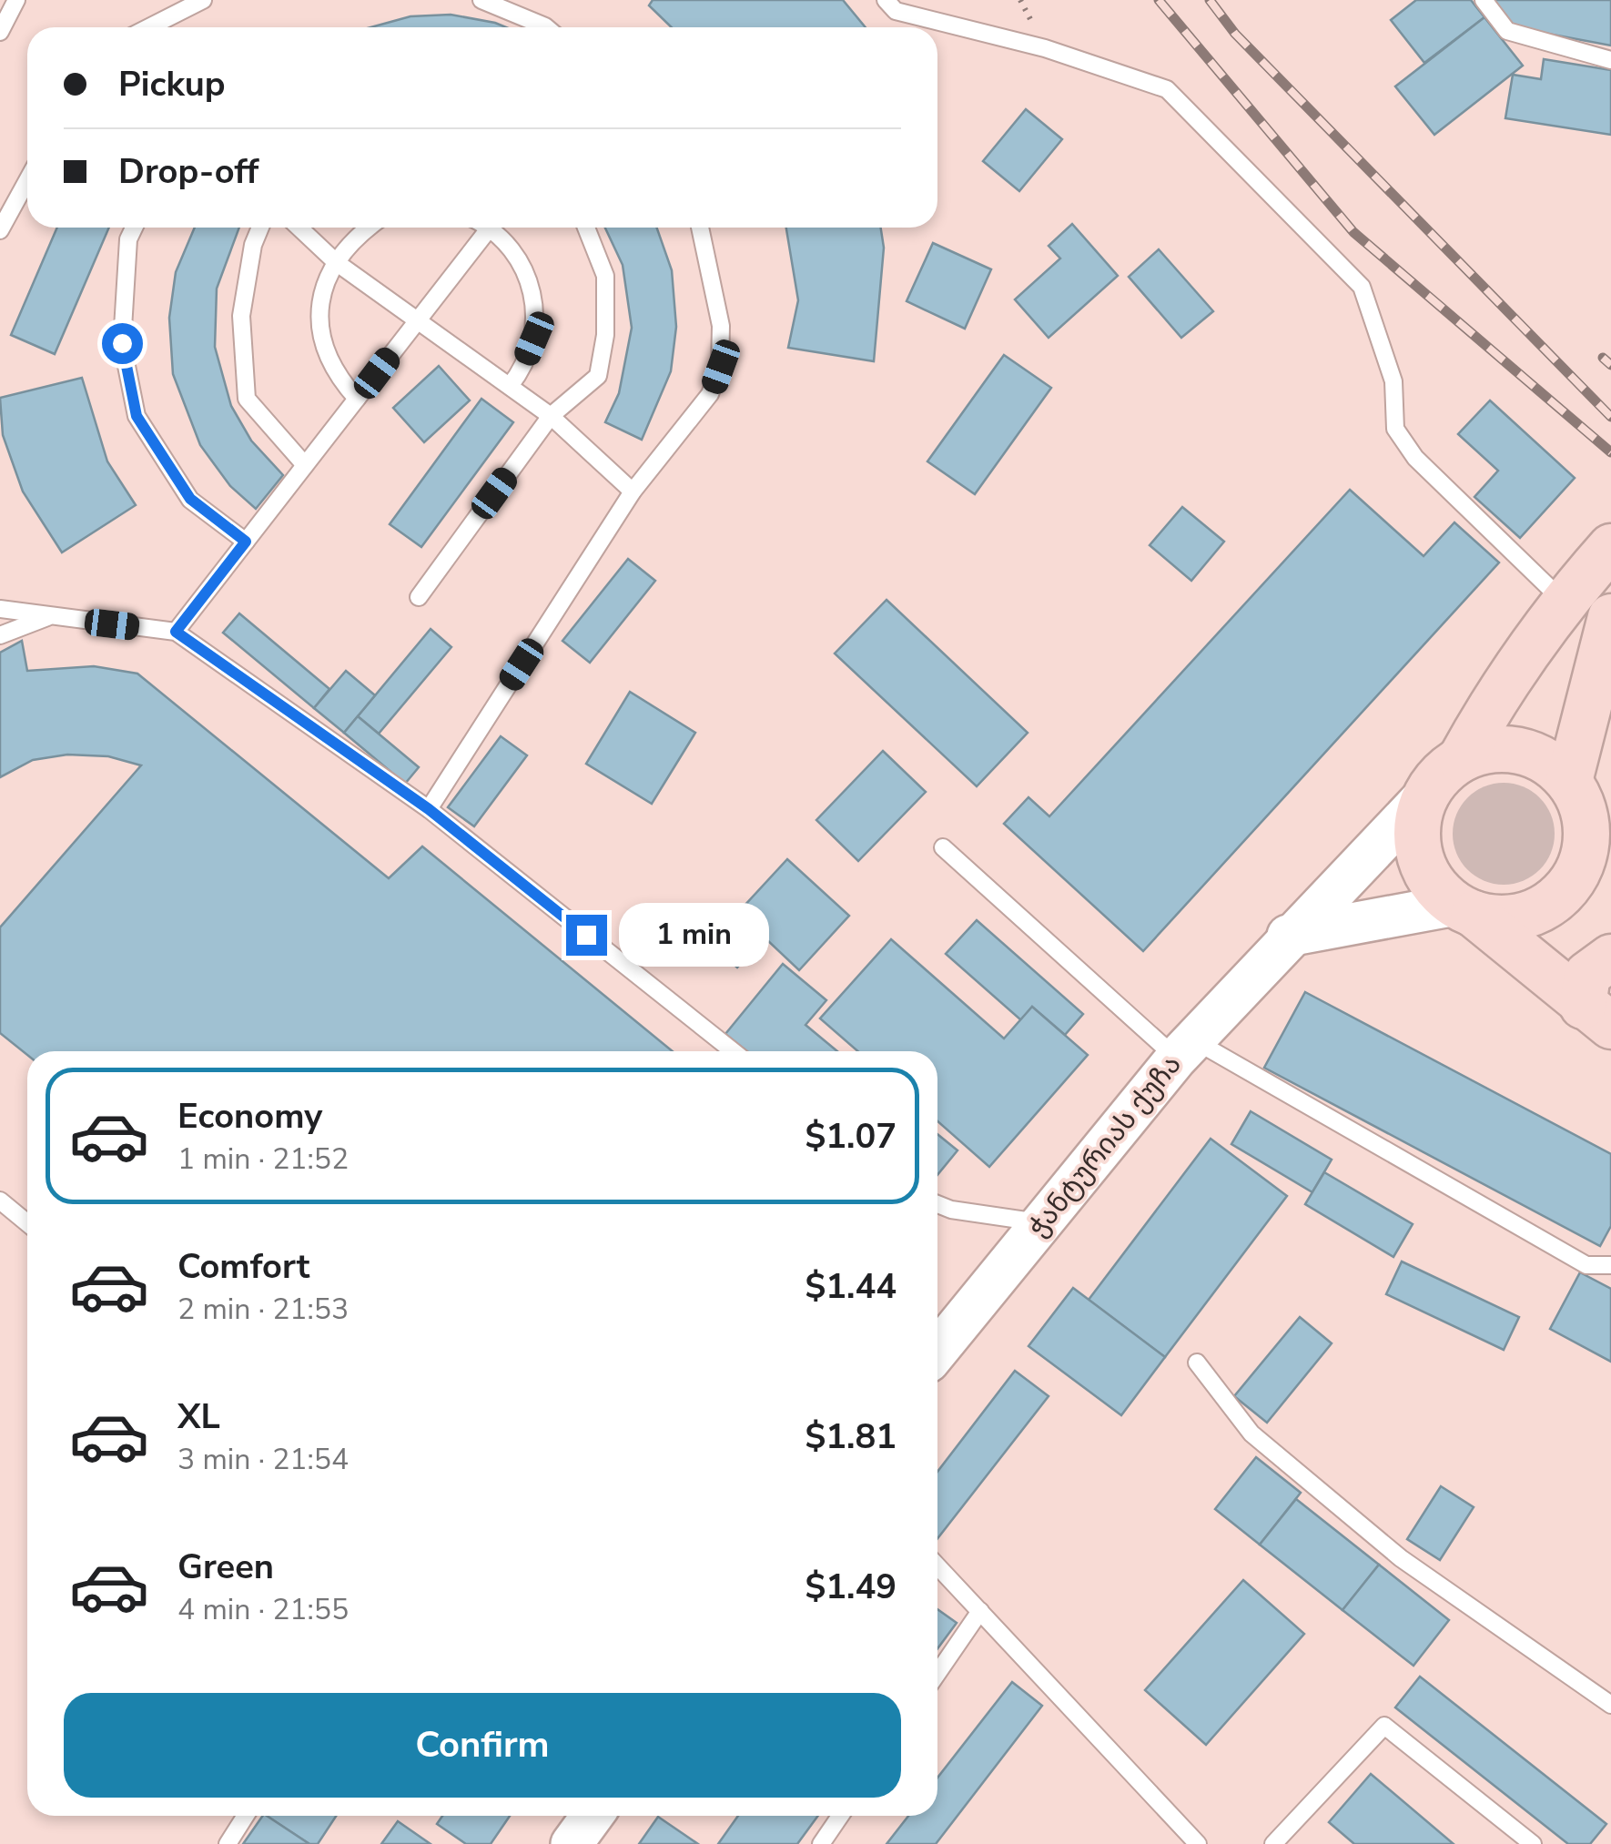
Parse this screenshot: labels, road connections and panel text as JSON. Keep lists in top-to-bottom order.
{
  "streets": {
    "street": ["ჭანტურიას ქუჩა"]
  },
  "page": {
    "banner": ["Pickup", "Drop-off"],
    "bubble": "1 min",
    "list": [
      {
        "name": "Economy",
        "note": "1 min · 21:52",
        "value": "$1.07"
      },
      {
        "name": "Comfort",
        "note": "2 min · 21:53",
        "value": "$1.44"
      },
      {
        "name": "XL",
        "note": "3 min · 21:54",
        "value": "$1.81"
      },
      {
        "name": "Green",
        "note": "4 min · 21:55",
        "value": "$1.49"
      }
    ],
    "buttons": "Confirm"
  }
}
